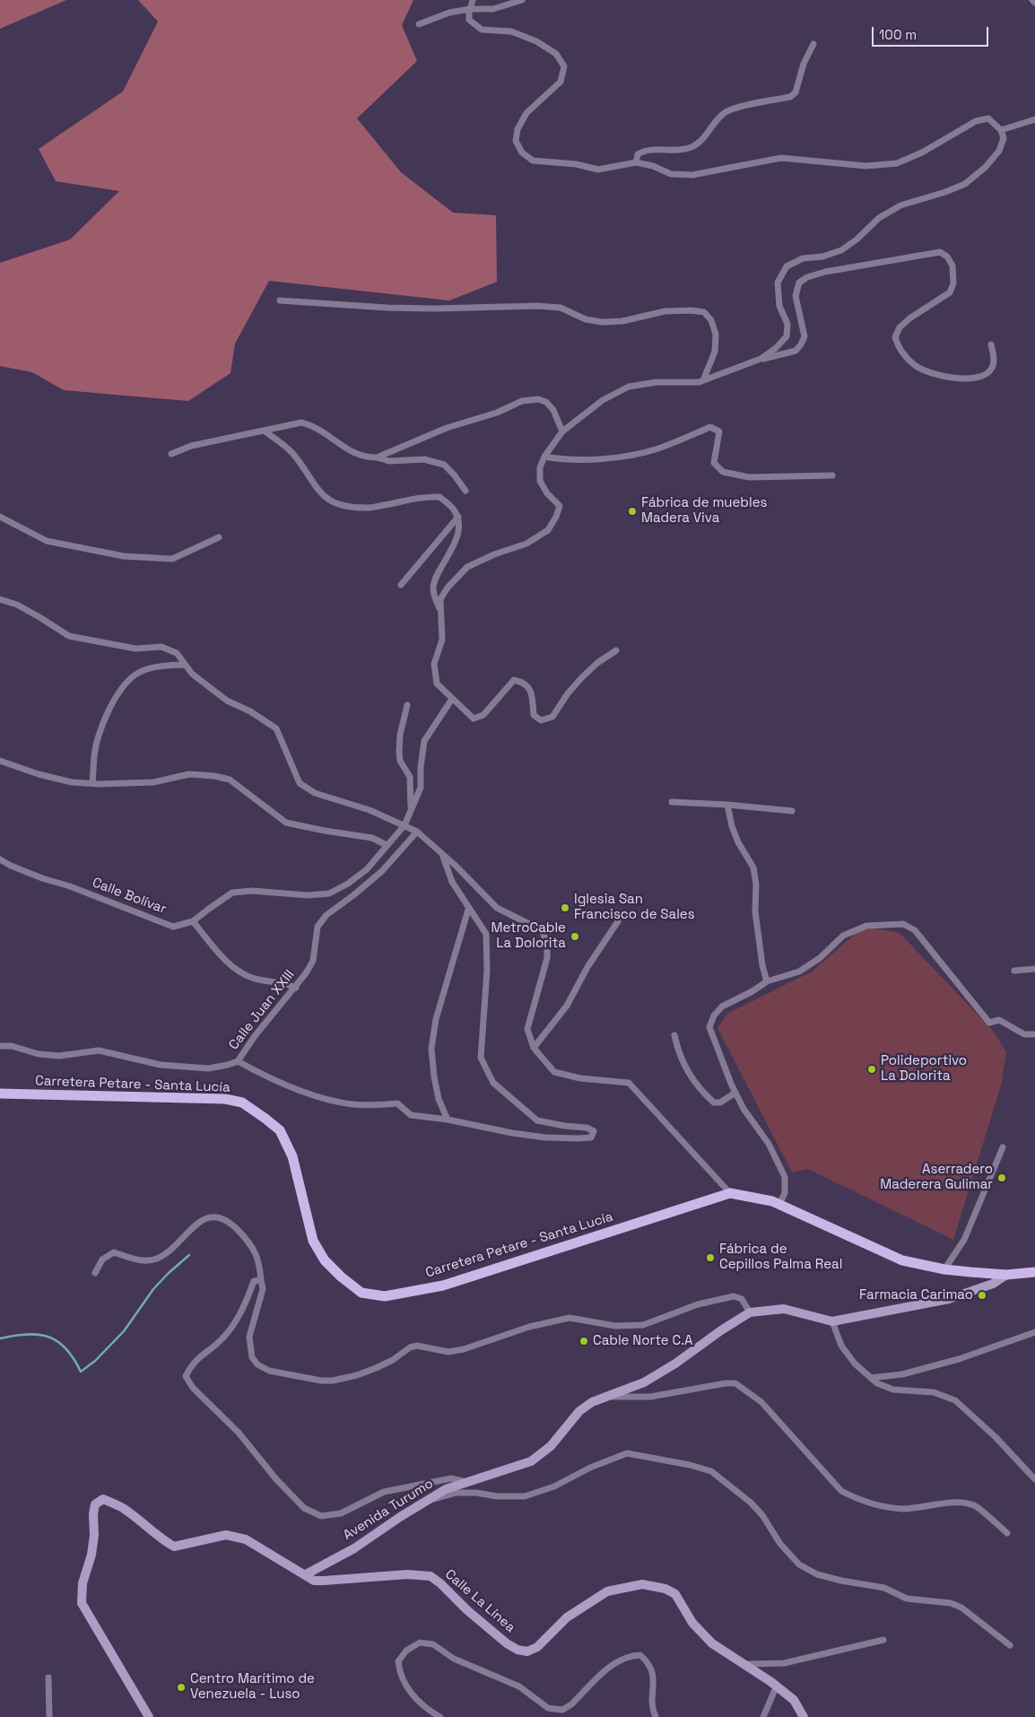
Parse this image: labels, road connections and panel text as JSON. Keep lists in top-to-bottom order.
{
  "streets": {
    "main road": ["Carretera Petare - Santa Lucía"],
    "street": [
      "Calle Bolívar",
      "Calle Juan XXIII",
      "Avenida Turumo",
      "Calle La Línea"
    ]
  },
  "crossings": [
    ["Carretera Petare - Santa Lucía", "Avenida Turumo"],
    ["Avenida Turumo", "Calle La Línea"]
  ],
  "places": [
    "Fábrica de muebles Madera Viva",
    "Iglesia San Francisco de Sales",
    "MetroCable La Dolorita",
    "Polideportivo La Dolorita",
    "Aserradero Maderera Gulimar",
    "Fábrica de Cepillos Palma Real",
    "Farmacia Carimao",
    "Cable Norte C.A",
    "Centro Marítimo de Venezuela - Luso"
  ],
  "scale_bar": "100 m"
}
